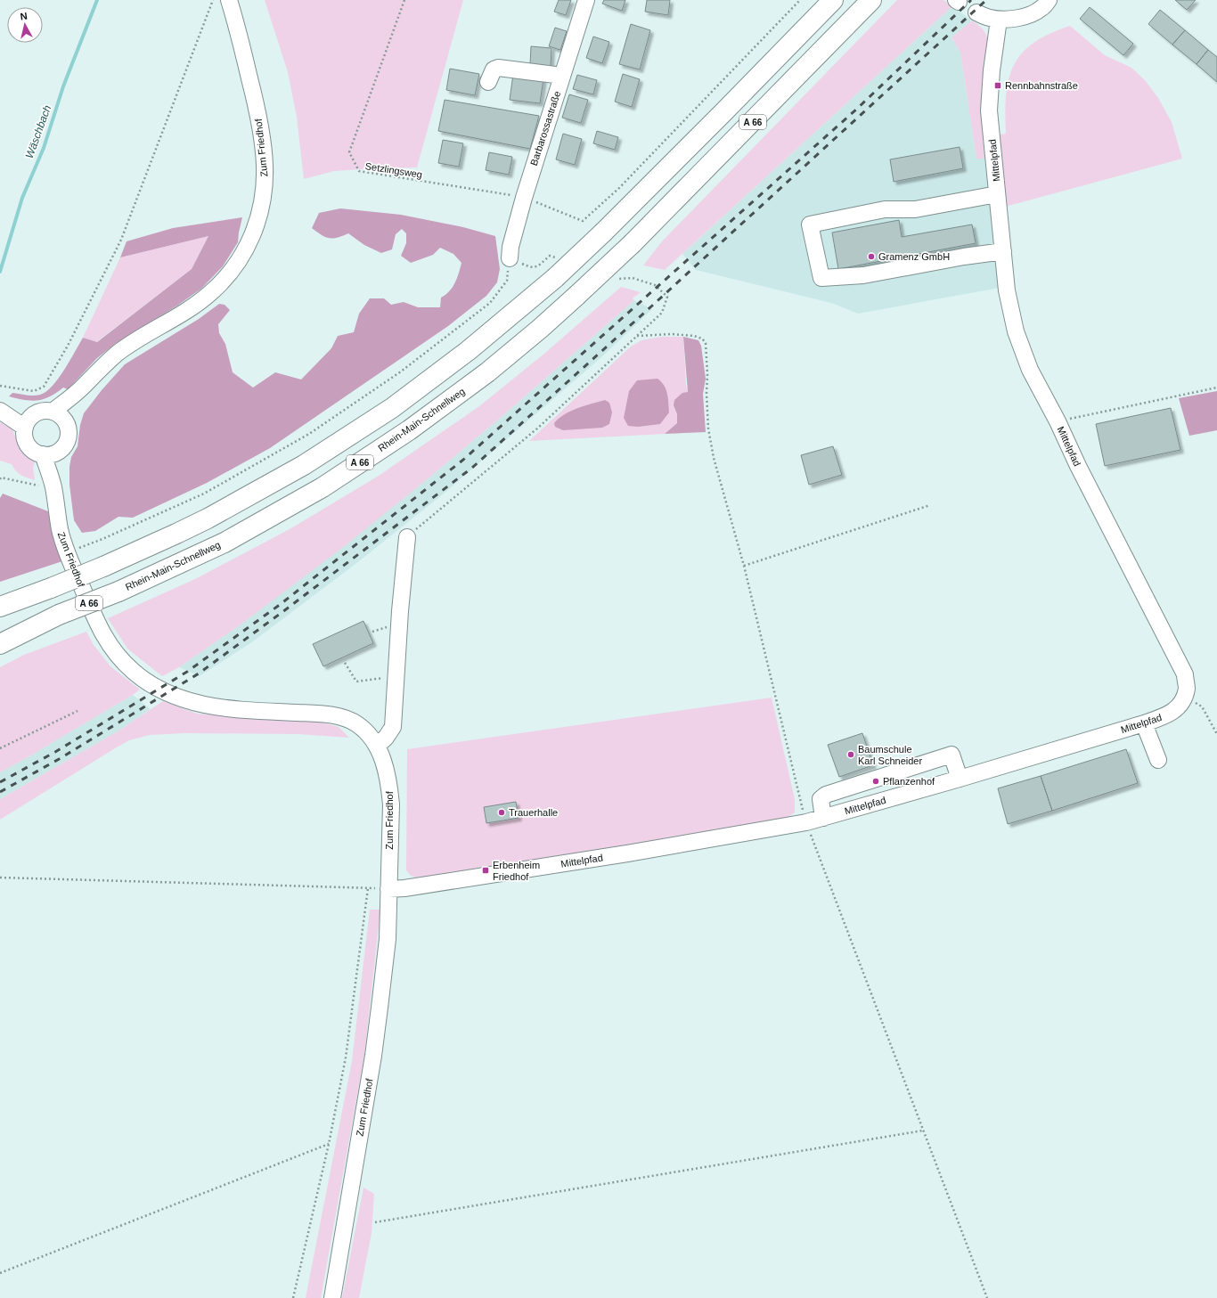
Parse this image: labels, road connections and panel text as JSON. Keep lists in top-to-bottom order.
{
  "streets": {
    "highway": ["A 66", "Rhein-Main-Schnellweg"],
    "street": ["Barbarossastraße", "Zum Friedhof", "Mittelpfad"],
    "path": ["Setzlingsweg"]
  },
  "crossings": [
    ["A 66", "Rhein-Main-Schnellweg"],
    ["Barbarossastraße", "Setzlingsweg"],
    ["Zum Friedhof", "Mittelpfad"]
  ],
  "water": ["Wäschbach"],
  "places": {
    "transit": ["Rennbahnstraße", "Erbenheim Friedhof"],
    "other": [
      "Gramenz GmbH",
      "Baumschule Karl Schneider",
      "Pflanzenhof",
      "Trauerhalle"
    ]
  },
  "north": "top"
}
